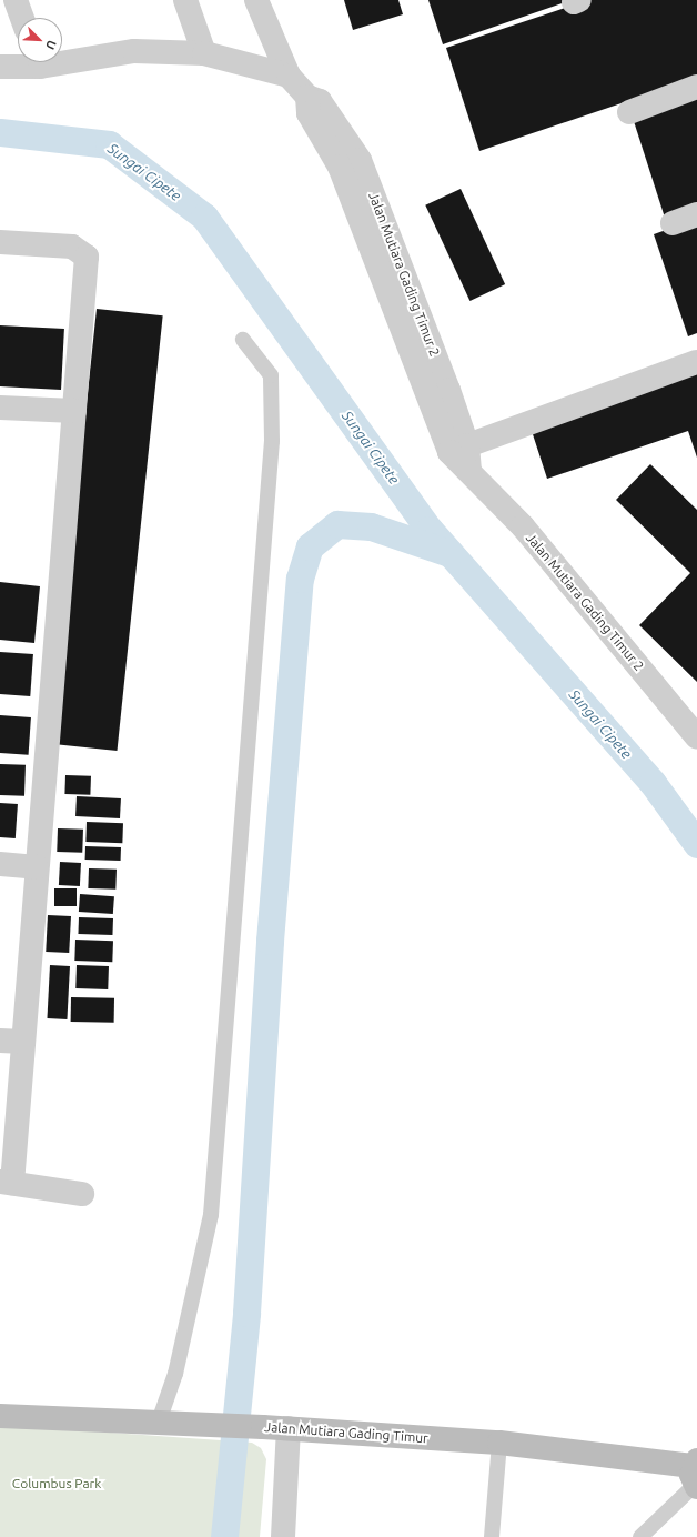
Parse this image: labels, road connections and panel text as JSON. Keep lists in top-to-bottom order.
{
  "streets": {
    "main road": ["Jalan Mutiara Gading Timur"],
    "street": ["Jalan Mutiara Gading Timur 2"]
  },
  "water": ["Sungai Cipete"],
  "parks": ["Columbus Park"],
  "north": "bottom right"
}
